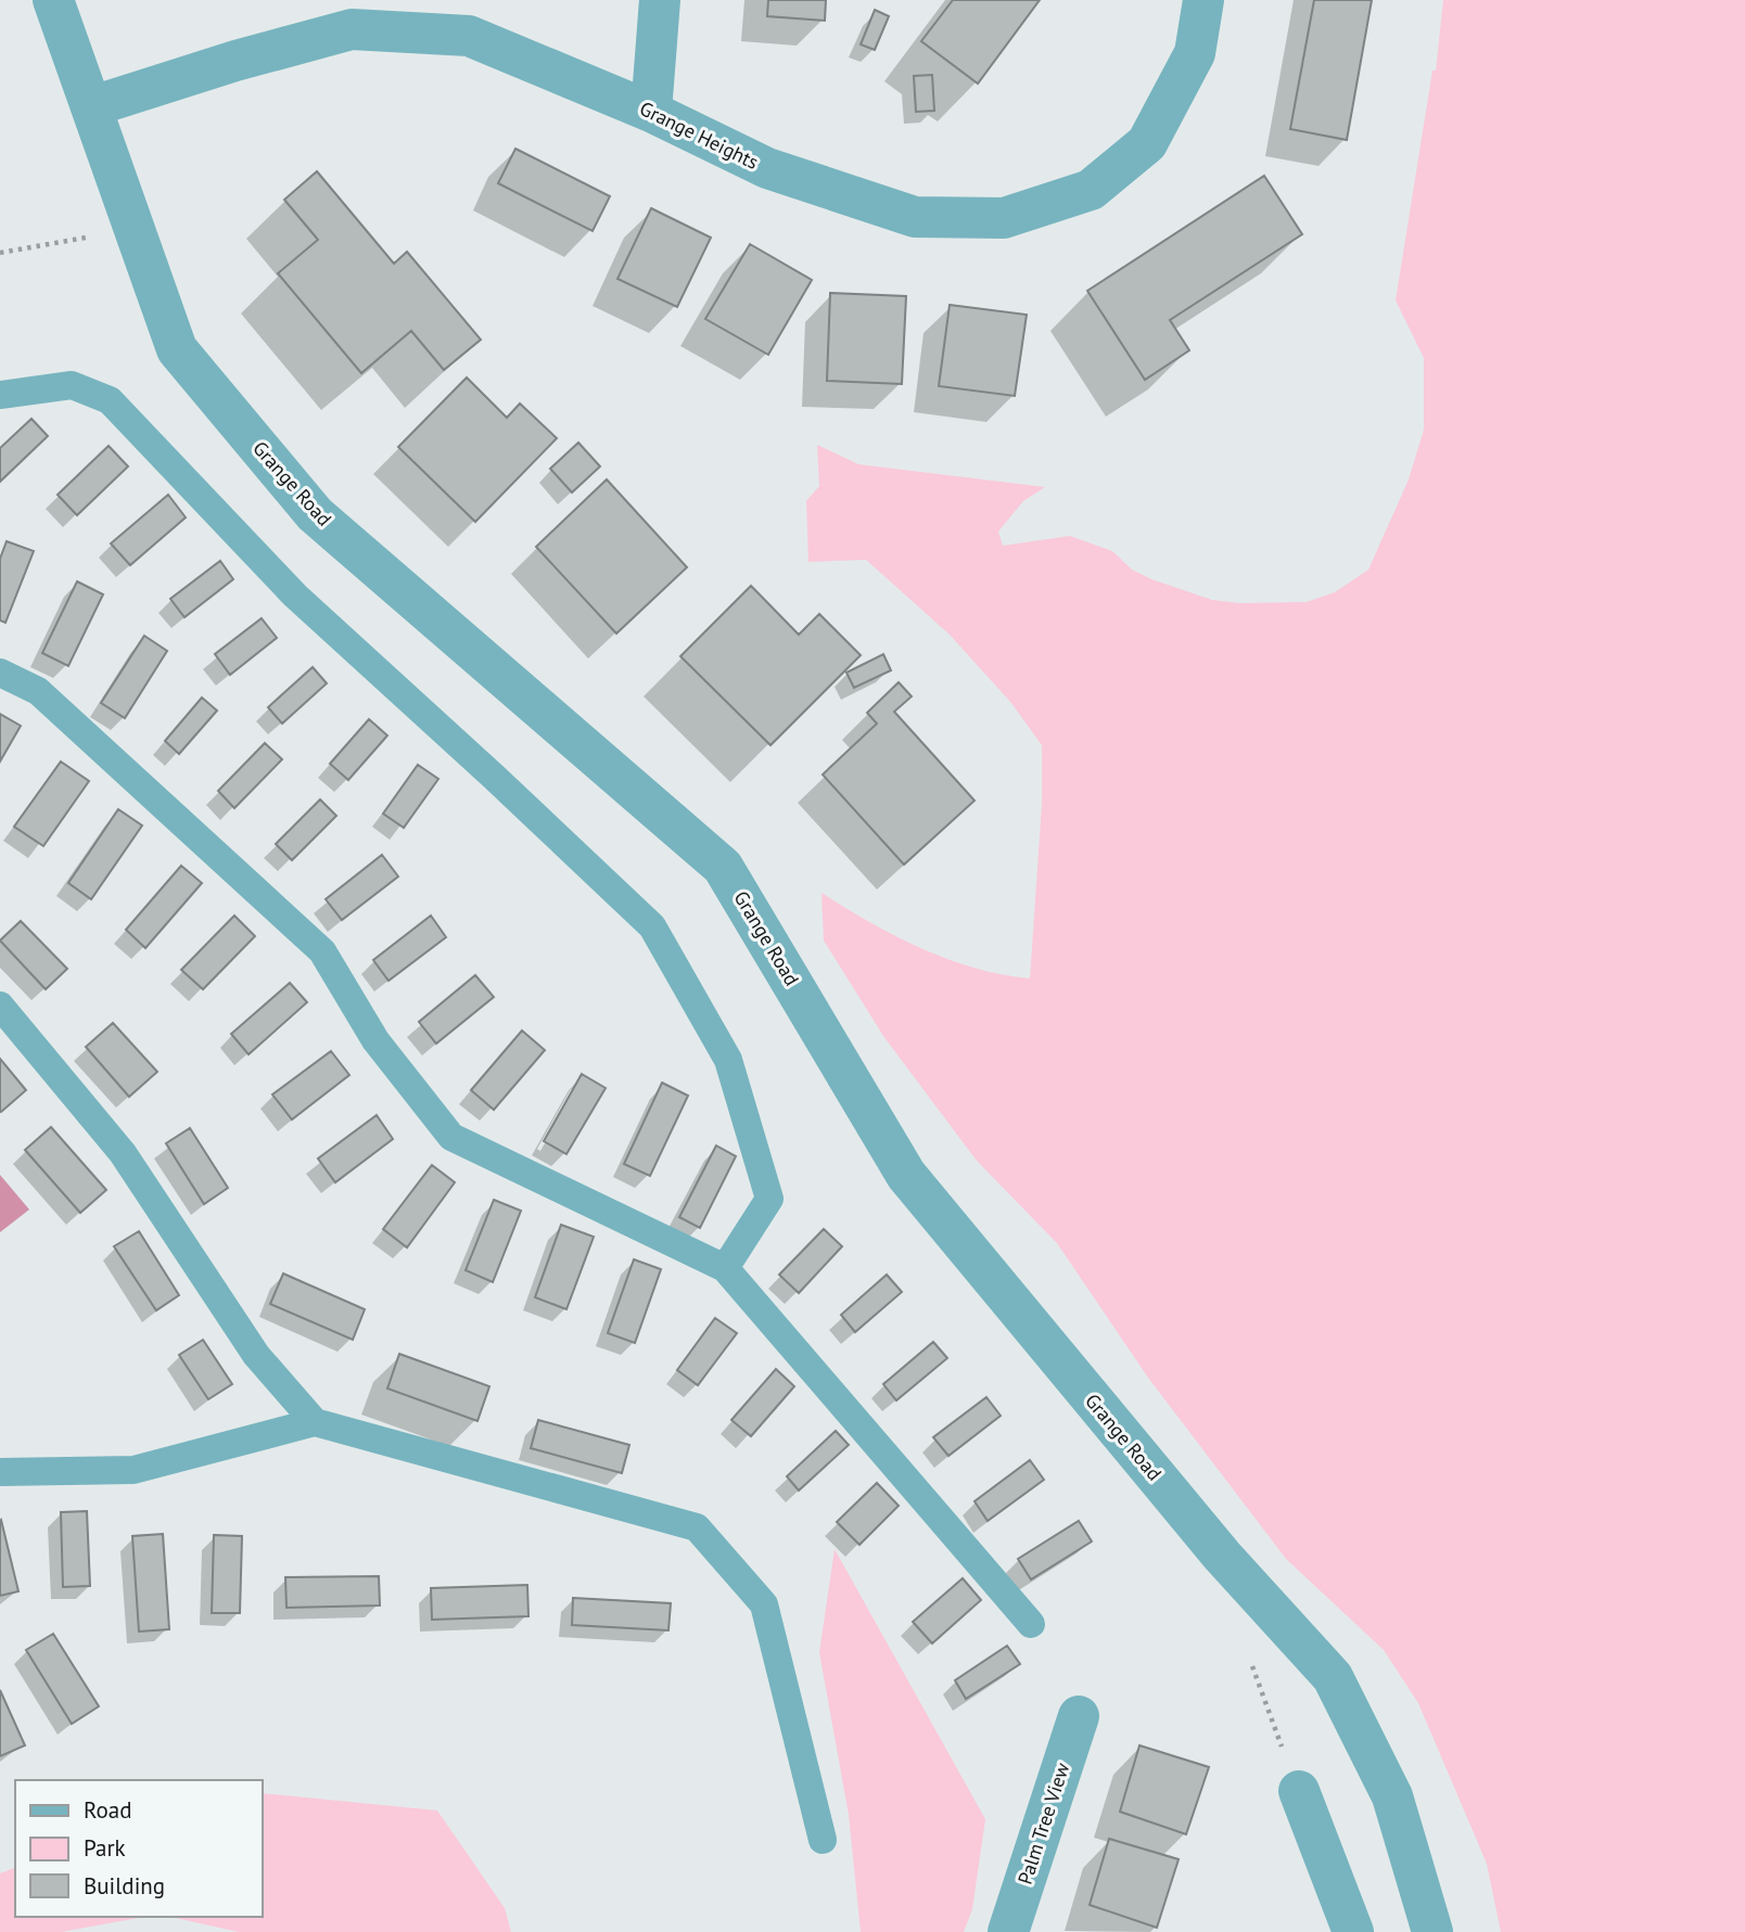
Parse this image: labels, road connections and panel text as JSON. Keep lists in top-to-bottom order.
{
  "streets": {
    "street": ["Grange Heights", "Grange Road", "Palm Tree View"]
  },
  "crossings": [
    ["Grange Heights", "Grange Road"]
  ],
  "legend": ["Road", "Park", "Building"]
}
